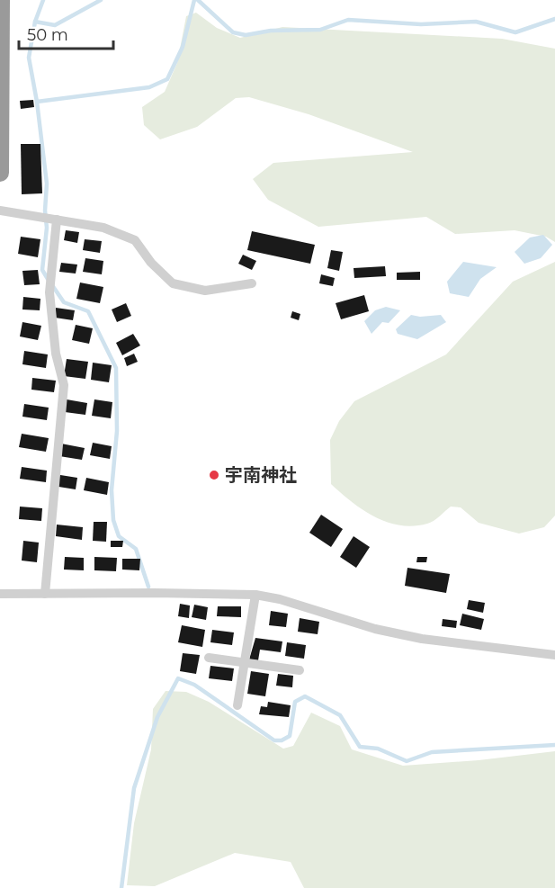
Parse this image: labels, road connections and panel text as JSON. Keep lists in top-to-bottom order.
{
  "places": ["宇南神社"],
  "scale_bar": "50 m"
}
